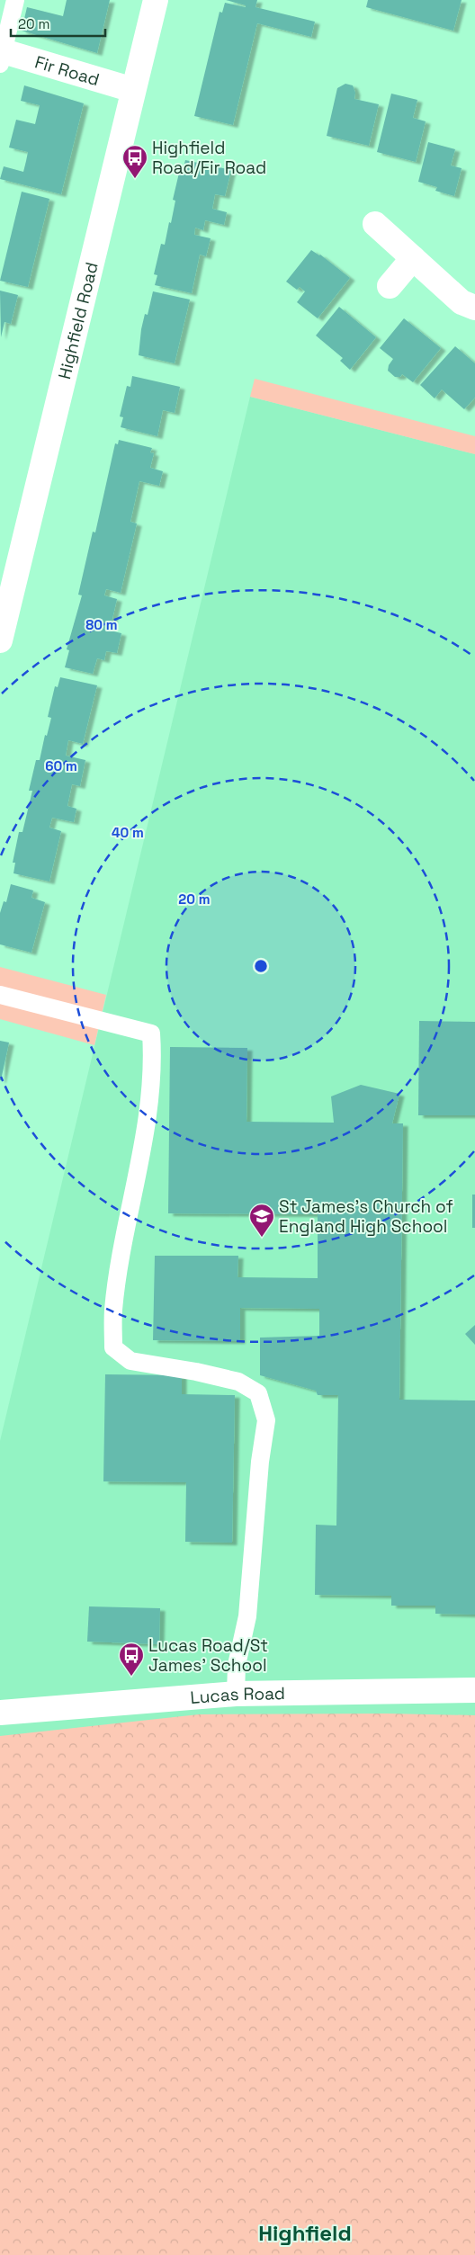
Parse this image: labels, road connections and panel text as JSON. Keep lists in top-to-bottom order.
{
  "streets": {
    "street": ["Fir Road", "Highfield Road", "Lucas Road"]
  },
  "crossings": [
    ["Fir Road", "Highfield Road"]
  ],
  "districts": ["Highfield"],
  "places": {
    "bus stop": ["Highfield Road/Fir Road", "Lucas Road/St James' School"],
    "school or university": ["St James's Church of England High School"]
  },
  "scale_bar": "20 m",
  "rings": [
    "80 m",
    "60 m",
    "40 m",
    "20 m"
  ]
}
